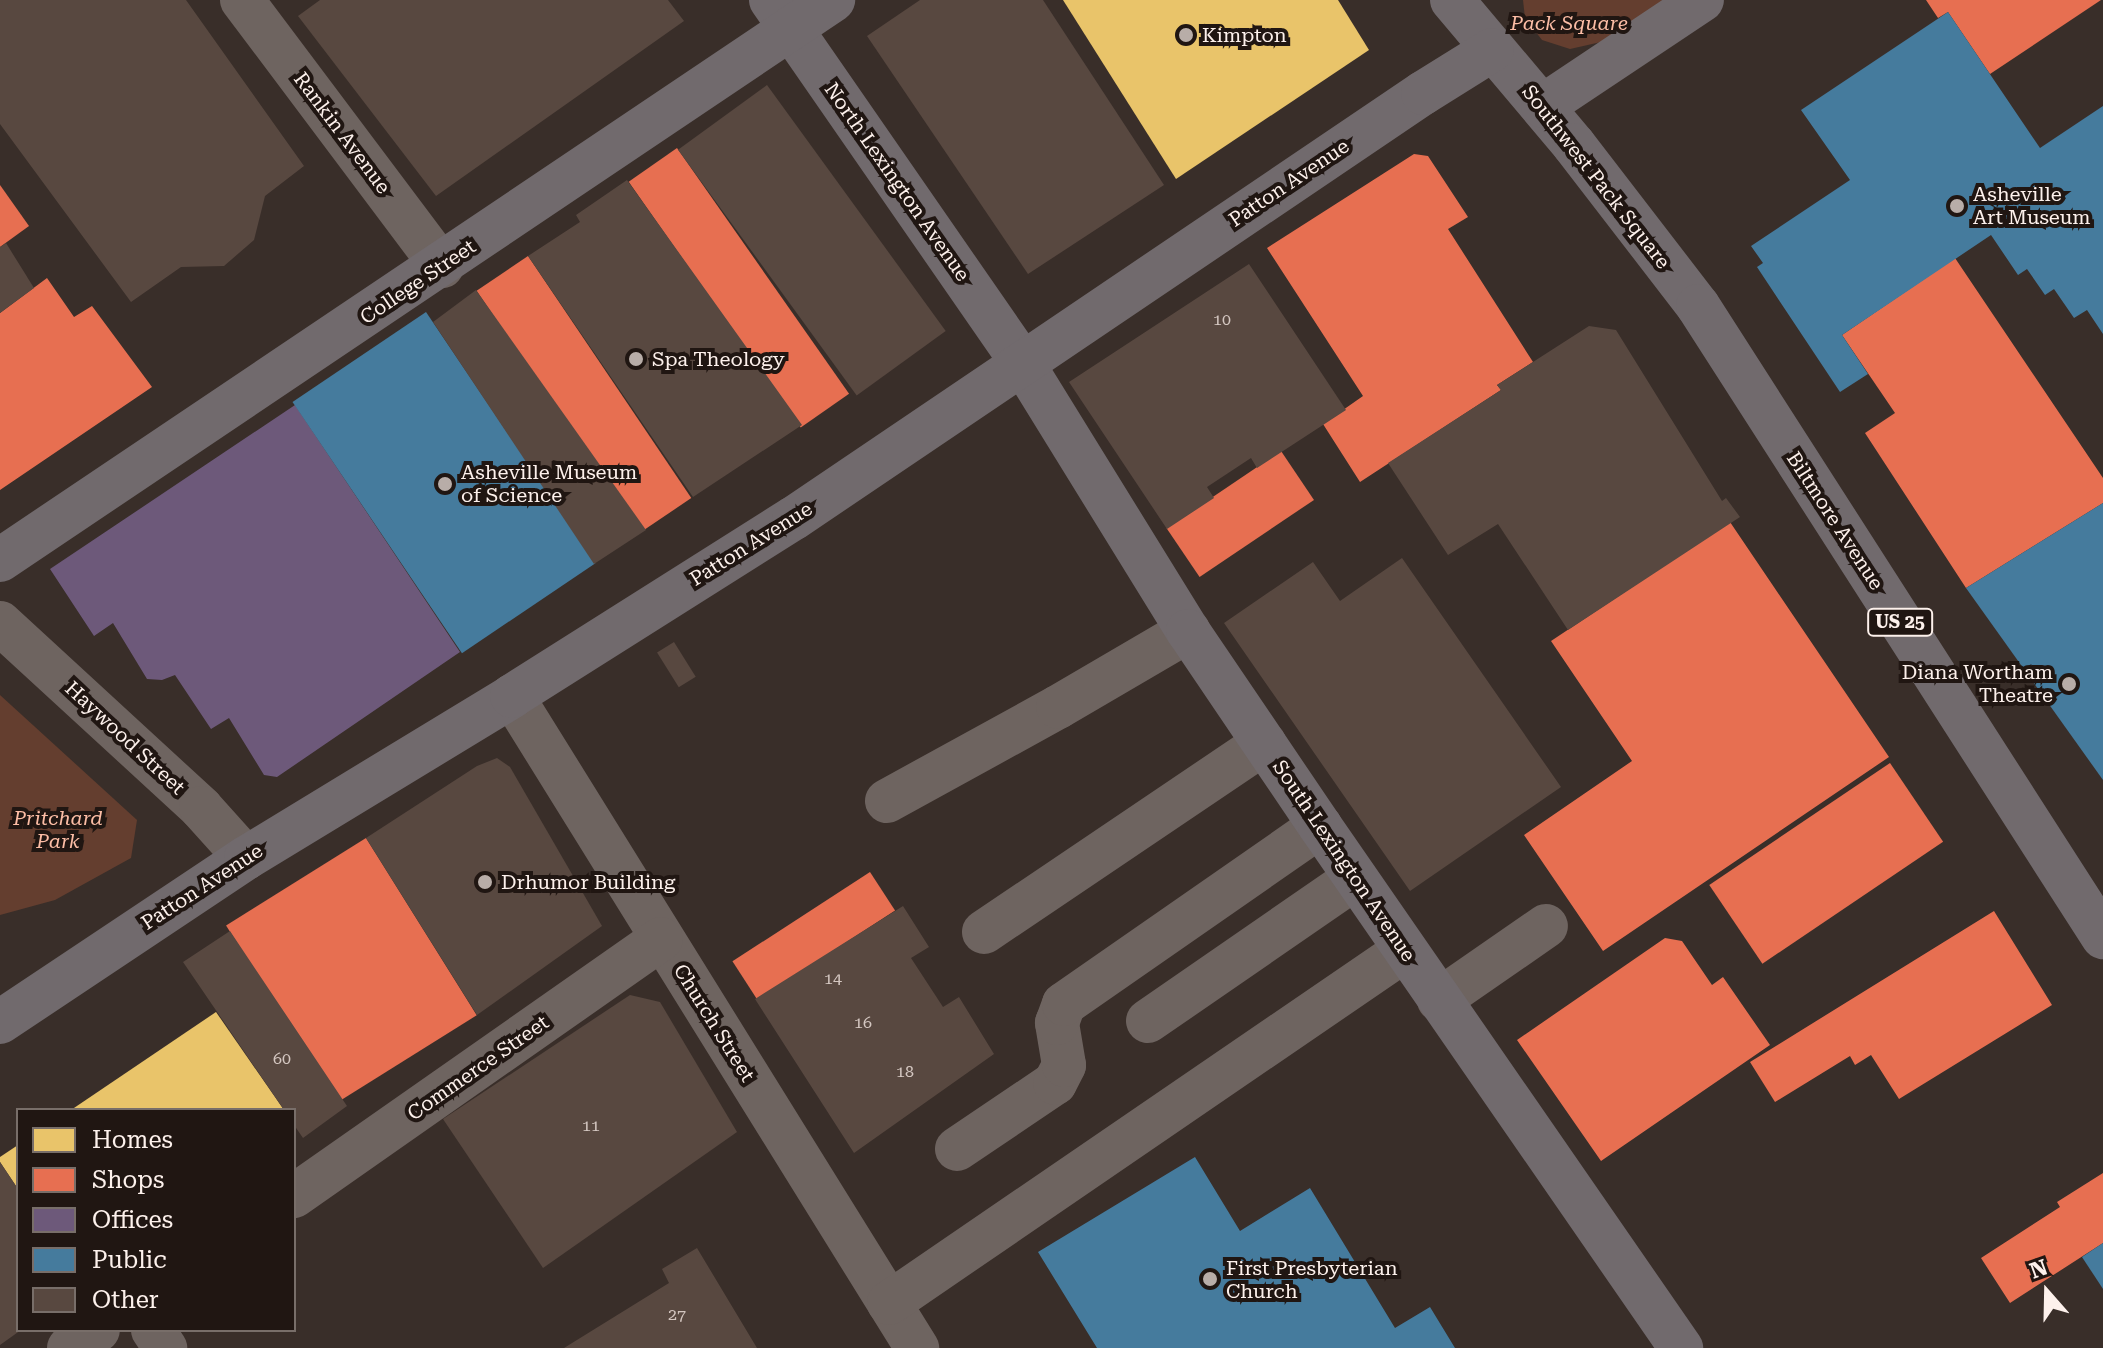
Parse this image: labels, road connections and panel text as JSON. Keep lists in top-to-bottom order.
{
  "streets": {
    "main road": [
      "Southwest Pack Square",
      "North Lexington Avenue",
      "Patton Avenue",
      "College Street",
      "Biltmore Avenue",
      "US 25",
      "South Lexington Avenue"
    ],
    "street": [
      "Rankin Avenue",
      "Haywood Street",
      "Church Street",
      "Commerce Street"
    ]
  },
  "crossings": [
    ["Rankin Avenue", "College Street"],
    ["Southwest Pack Square", "Patton Avenue"],
    ["Southwest Pack Square", "Biltmore Avenue"],
    ["Southwest Pack Square", "US 25"],
    ["North Lexington Avenue", "Patton Avenue"],
    ["North Lexington Avenue", "College Street"],
    ["North Lexington Avenue", "South Lexington Avenue"],
    ["Patton Avenue", "US 25"],
    ["Patton Avenue", "Haywood Street"],
    ["Patton Avenue", "South Lexington Avenue"],
    ["Patton Avenue", "Church Street"],
    ["Church Street", "Commerce Street"]
  ],
  "parks": ["Pack Square", "Pritchard Park"],
  "places": [
    "Kimpton",
    "Asheville Art Museum",
    "Spa Theology",
    "Asheville Museum of Science",
    "Diana Wortham Theatre",
    "Drhumor Building",
    "First Presbyterian Church"
  ],
  "house_numbers": [
    "10",
    "14",
    "16",
    "60",
    "18",
    "11",
    "27"
  ],
  "legend": [
    "Homes",
    "Shops",
    "Offices",
    "Public",
    "Other"
  ],
  "north": "top"
}
